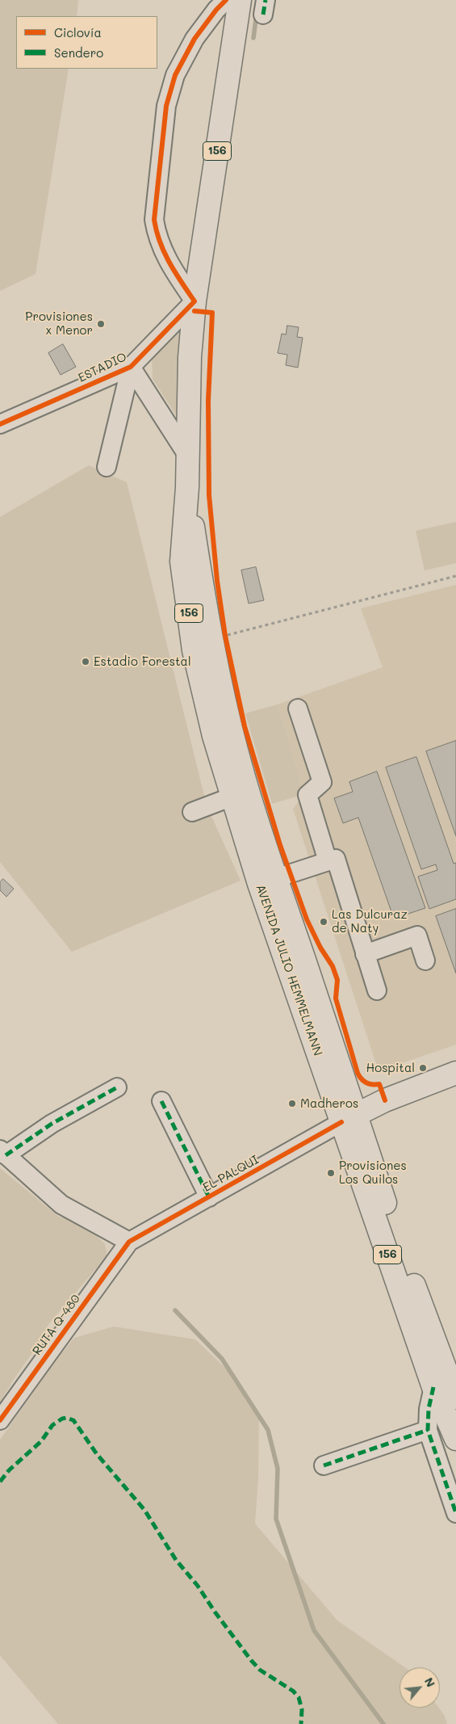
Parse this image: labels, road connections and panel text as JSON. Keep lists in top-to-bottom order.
{
  "streets": {
    "main road": ["156", "AVENIDA JULIO HEMMELMANN", "EL PALQUI"],
    "street": ["ESTADIO", "RUTA Q-480"]
  },
  "crossings": [
    ["ESTADIO", "AVENIDA JULIO HEMMELMANN"],
    ["AVENIDA JULIO HEMMELMANN", "EL PALQUI"],
    ["EL PALQUI", "RUTA Q-480"]
  ],
  "places": [
    "Provisiones x Menor",
    "Estadio Forestal",
    "Las Dulcuraz de Naty",
    "Hospital",
    "Madheros",
    "Provisiones Los Quilos"
  ],
  "legend": ["Ciclovía", "Sendero"],
  "north": "top right"
}
